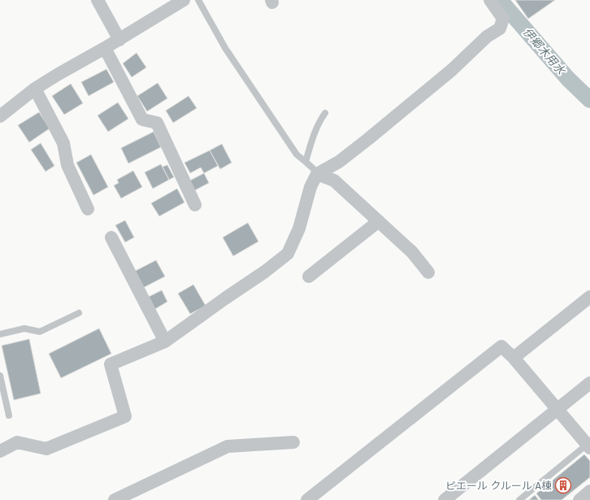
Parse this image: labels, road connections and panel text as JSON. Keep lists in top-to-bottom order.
{
  "water": ["伊郷木用水"],
  "places": {
    "building": ["ピエール クルール A棟"]
  }
}
